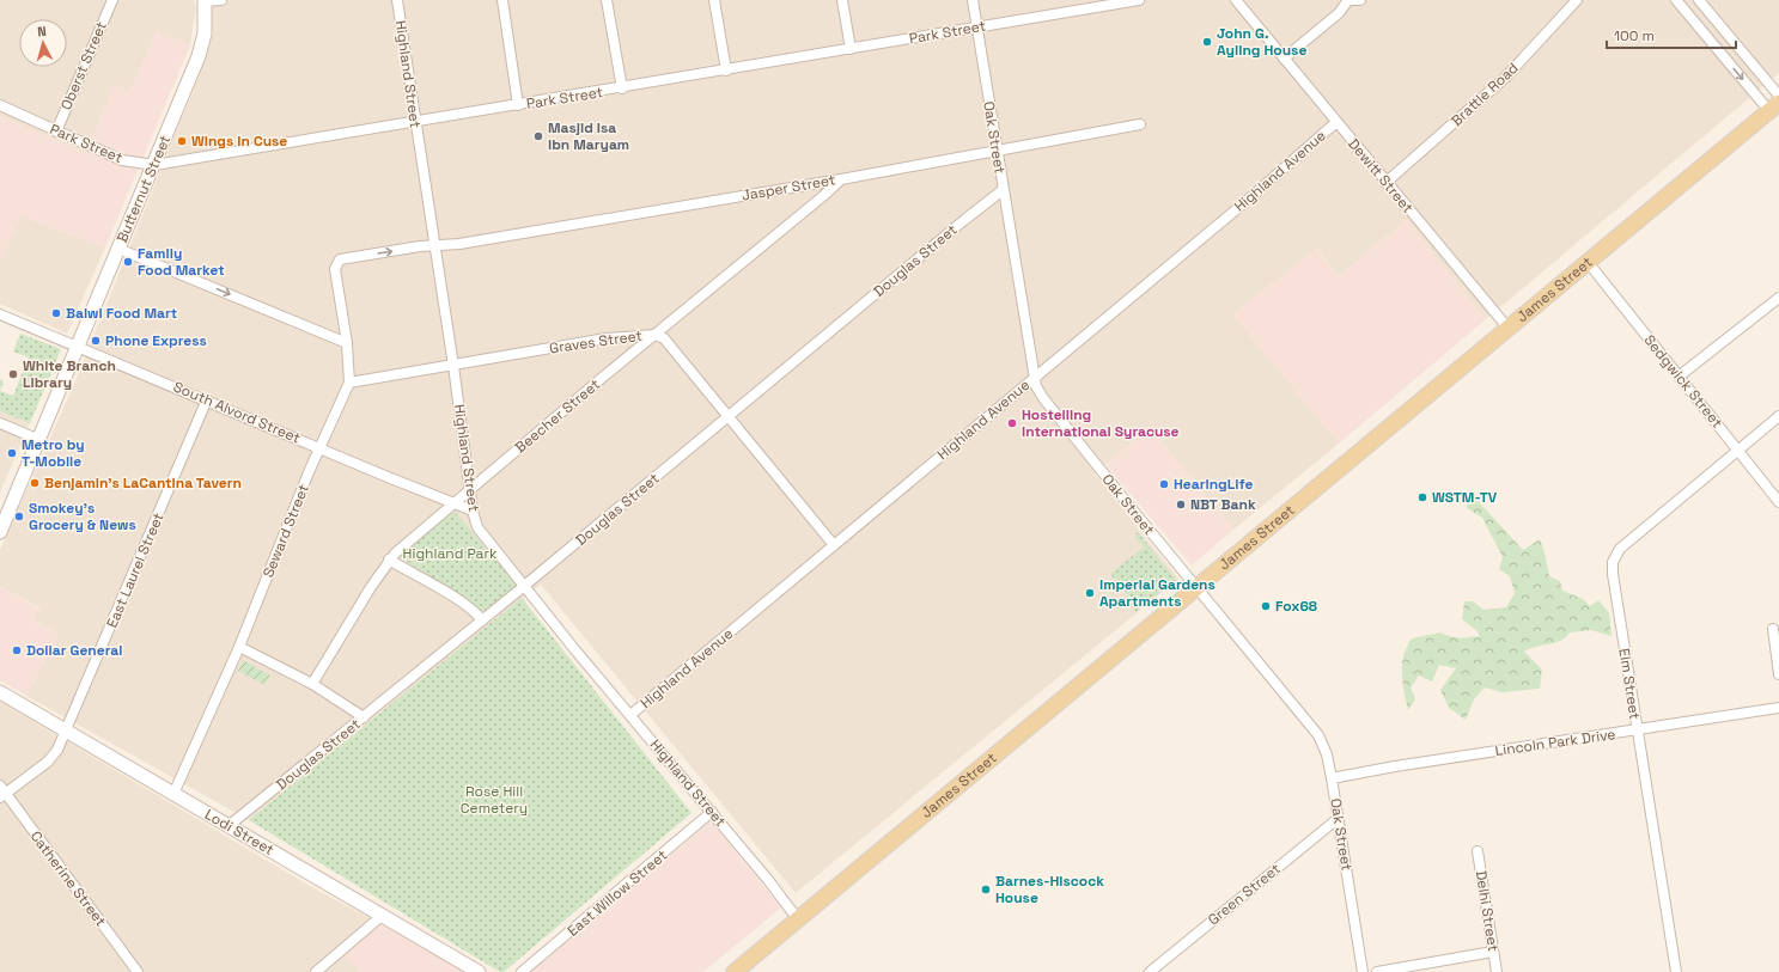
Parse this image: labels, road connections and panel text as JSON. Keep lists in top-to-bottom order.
{
  "streets": {
    "main road": ["James Street"],
    "street": [
      "Park Street",
      "Oberst Street",
      "Highland Street",
      "Brattle Road",
      "Oak Street",
      "Highland Avenue",
      "Dewitt Street",
      "Jasper Street",
      "Butternut Street",
      "Douglas Street",
      "Graves Street",
      "Sedgwick Street",
      "South Alvord Street",
      "Beecher Street",
      "Seward Street",
      "East Laurel Street",
      "Elm Street",
      "Lincoln Park Drive",
      "Lodi Street",
      "Catherine Street",
      "East Willow Street",
      "Green Street",
      "Delhi Street"
    ]
  },
  "crossings": [
    ["Park Street", "Oberst Street"],
    ["Park Street", "Highland Street"],
    ["Park Street", "Oak Street"],
    ["Park Street", "Butternut Street"],
    ["Highland Street", "Highland Avenue"],
    ["Highland Street", "Jasper Street"],
    ["Highland Street", "Douglas Street"],
    ["Highland Street", "James Street"],
    ["Highland Street", "Graves Street"],
    ["Highland Street", "South Alvord Street"],
    ["Highland Street", "Beecher Street"],
    ["Highland Street", "East Willow Street"],
    ["Brattle Road", "Dewitt Street"],
    ["Oak Street", "Highland Avenue"],
    ["Oak Street", "Jasper Street"],
    ["Oak Street", "Douglas Street"],
    ["Oak Street", "James Street"],
    ["Oak Street", "Lincoln Park Drive"],
    ["Oak Street", "Green Street"],
    ["Highland Avenue", "Dewitt Street"],
    ["Highland Avenue", "Graves Street"],
    ["Dewitt Street", "James Street"],
    ["Jasper Street", "Beecher Street"],
    ["Jasper Street", "Seward Street"],
    ["Butternut Street", "South Alvord Street"],
    ["Douglas Street", "Graves Street"],
    ["Douglas Street", "Lodi Street"],
    ["James Street", "Sedgwick Street"],
    ["Graves Street", "Beecher Street"],
    ["Graves Street", "Seward Street"],
    ["Sedgwick Street", "Elm Street"],
    ["South Alvord Street", "Beecher Street"],
    ["South Alvord Street", "Seward Street"],
    ["South Alvord Street", "East Laurel Street"],
    ["Seward Street", "Lodi Street"],
    ["East Laurel Street", "Lodi Street"],
    ["East Laurel Street", "Catherine Street"],
    ["Elm Street", "Lincoln Park Drive"]
  ],
  "parks": ["Highland Park", "Rose Hill Cemetery"],
  "places": [
    "John G. Ayling House",
    "Masjid Isa Ibn Maryam",
    "Wings In Cuse",
    "Family Food Market",
    "Balwi Food Mart",
    "Phone Express",
    "White Branch Library",
    "Hostelling International Syracuse",
    "Metro by T-Mobile",
    "Benjamin's LaCantina Tavern",
    "HearingLife",
    "WSTM-TV",
    "NBT Bank",
    "Smokey's Grocery & News",
    "Imperial Gardens Apartments",
    "Fox68",
    "Dollar General",
    "Barnes-Hiscock House"
  ],
  "scale_bar": "100 m",
  "north": "top"
}
